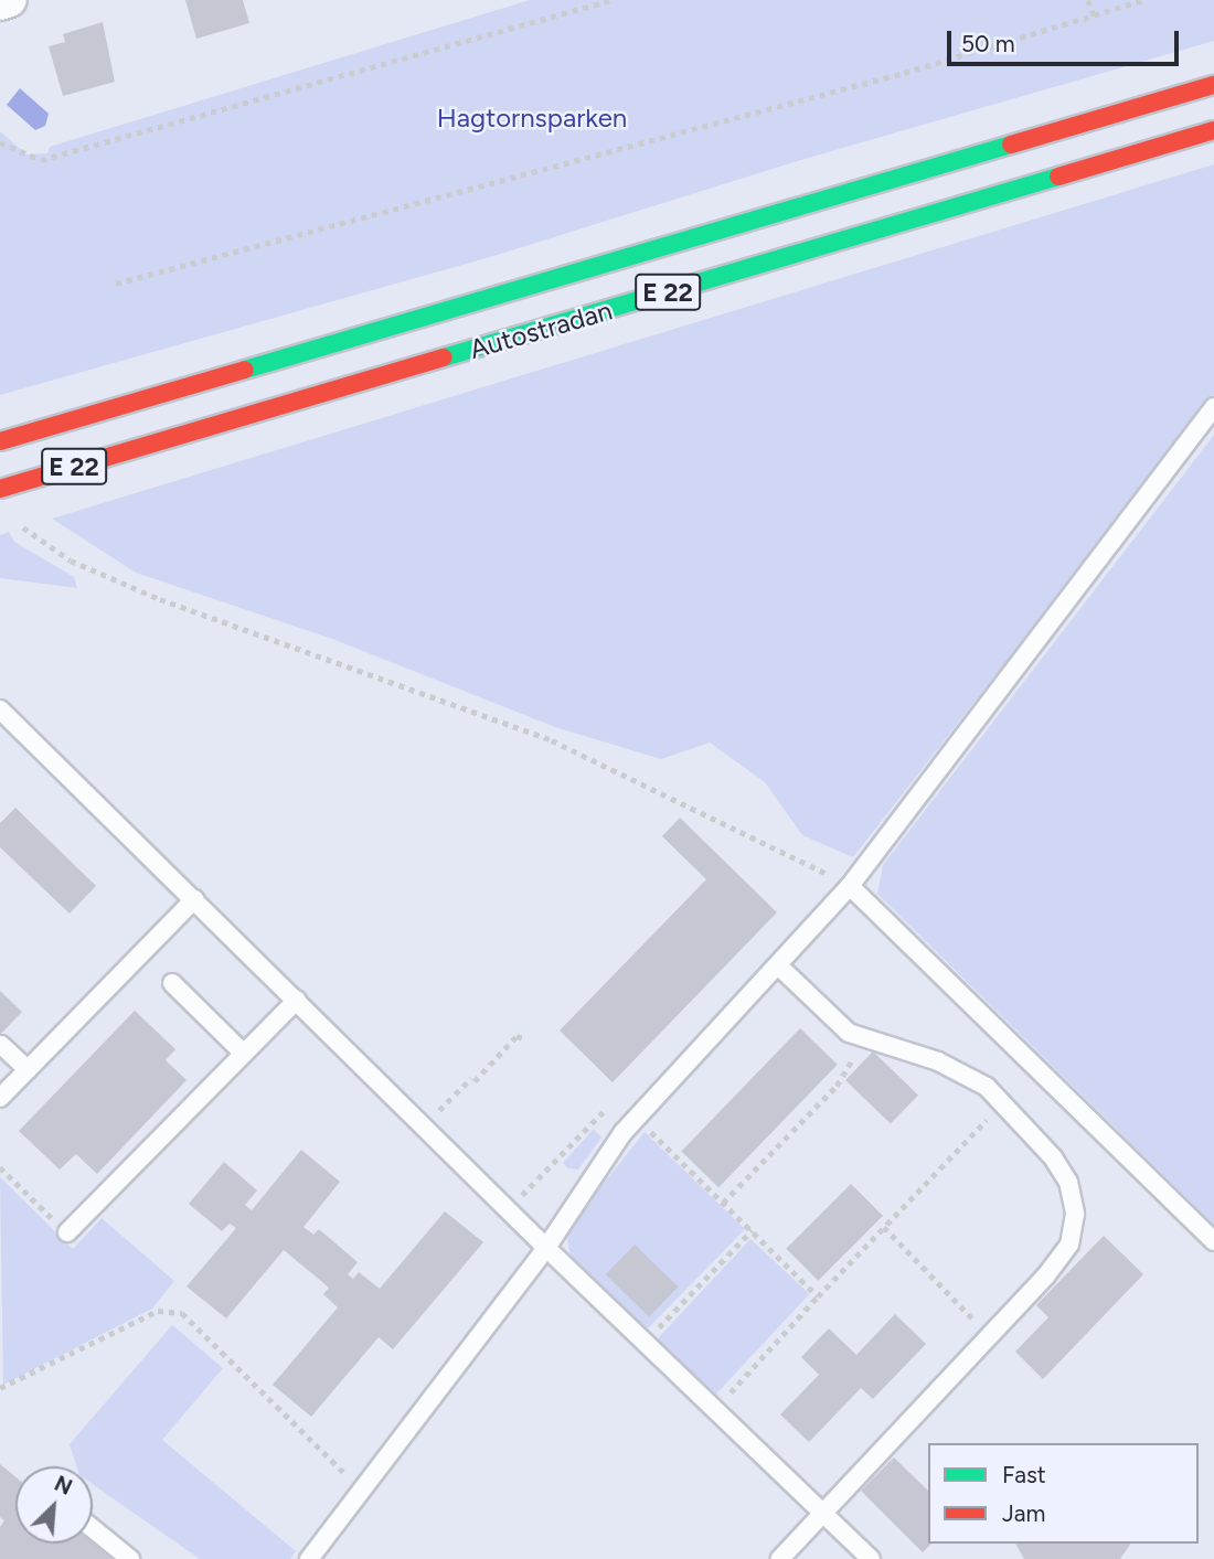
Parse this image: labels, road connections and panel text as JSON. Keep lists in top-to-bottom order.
{
  "streets": {
    "highway": ["E 22", "Autostradan"]
  },
  "parks": ["Hagtornsparken"],
  "legend": ["Fast", "Jam"],
  "scale_bar": "50 m",
  "north": "top right"
}
